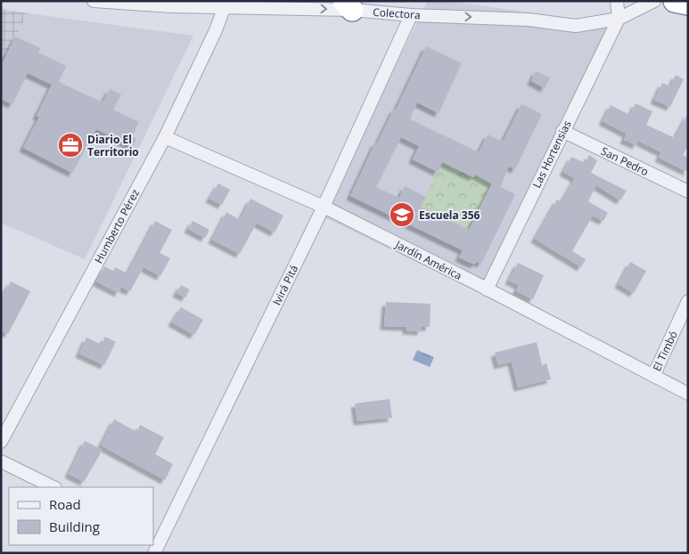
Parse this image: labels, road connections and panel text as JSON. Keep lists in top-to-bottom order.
{
  "streets": {
    "street": [
      "Colectora",
      "Las Hortensias",
      "San Pedro",
      "Humberto Pérez",
      "Jardín América",
      "Ivirá Pitá",
      "El Timbó"
    ]
  },
  "crossings": [
    ["Colectora", "Las Hortensias"],
    ["Colectora", "Humberto Pérez"],
    ["Colectora", "Ivirá Pitá"],
    ["Las Hortensias", "San Pedro"],
    ["Las Hortensias", "Jardín América"],
    ["Humberto Pérez", "Jardín América"],
    ["Jardín América", "Ivirá Pitá"],
    ["Jardín América", "El Timbó"]
  ],
  "one_way": ["Colectora"],
  "places": {
    "office": ["Diario El Territorio"],
    "school or university": ["Escuela 356"]
  },
  "legend": ["Road", "Building"]
}
